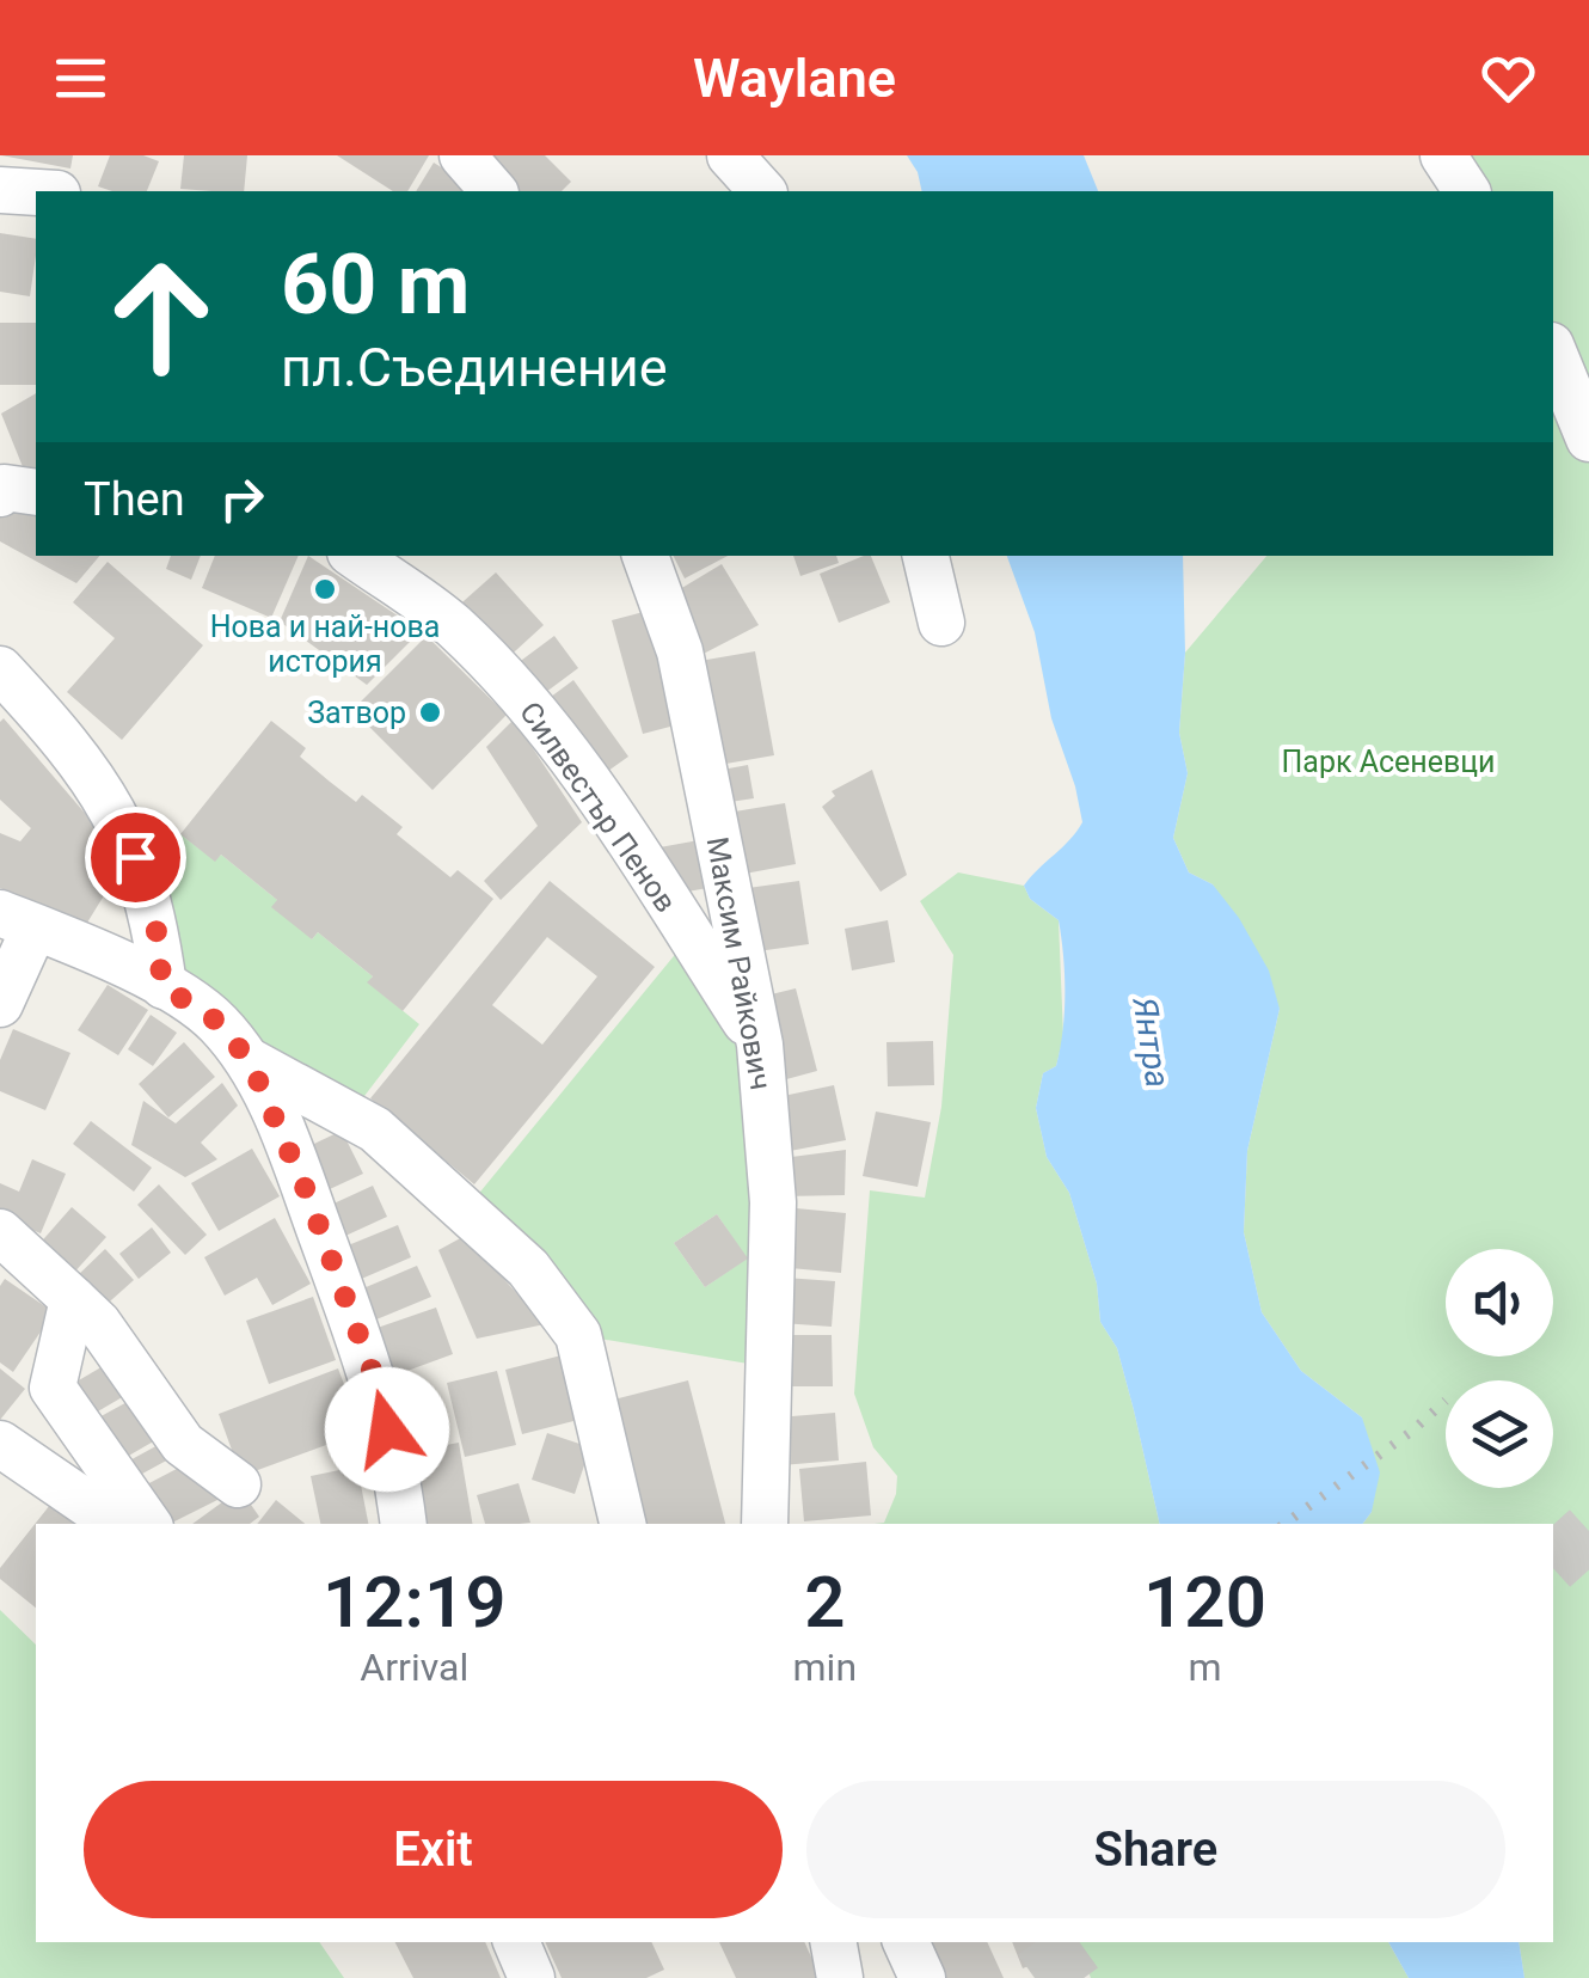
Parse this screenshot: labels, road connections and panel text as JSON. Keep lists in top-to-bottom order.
{
  "streets": {
    "street": ["Силвестър Пенов", "Максим Райкович"]
  },
  "crossings": [
    ["Силвестър Пенов", "Максим Райкович"]
  ],
  "water": ["Янтра"],
  "parks": ["Парк Асеневци"],
  "places": ["Нова и най-нова история", "Затвор"],
  "page": {
    "header": "Waylane",
    "turn": ["60 m", "пл.Съединение"],
    "then": "Then",
    "eta": [
      "12:19",
      "Arrival",
      "2",
      "min",
      "120",
      "m"
    ],
    "buttons": ["Exit", "Share"]
  }
}
